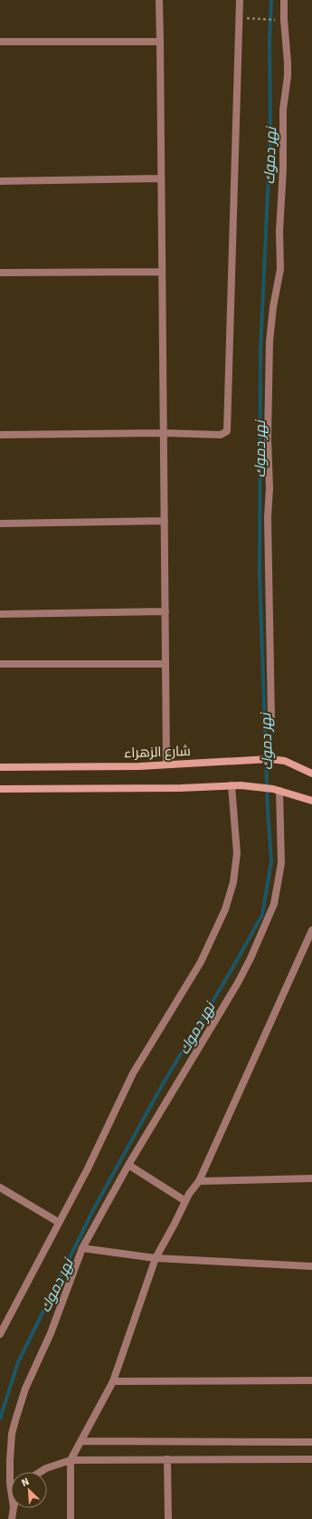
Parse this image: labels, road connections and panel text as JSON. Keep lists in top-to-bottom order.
{
  "streets": {
    "main road": ["شارع الزهراء"]
  },
  "water": ["نهر دموك"],
  "north": "top left"
}
